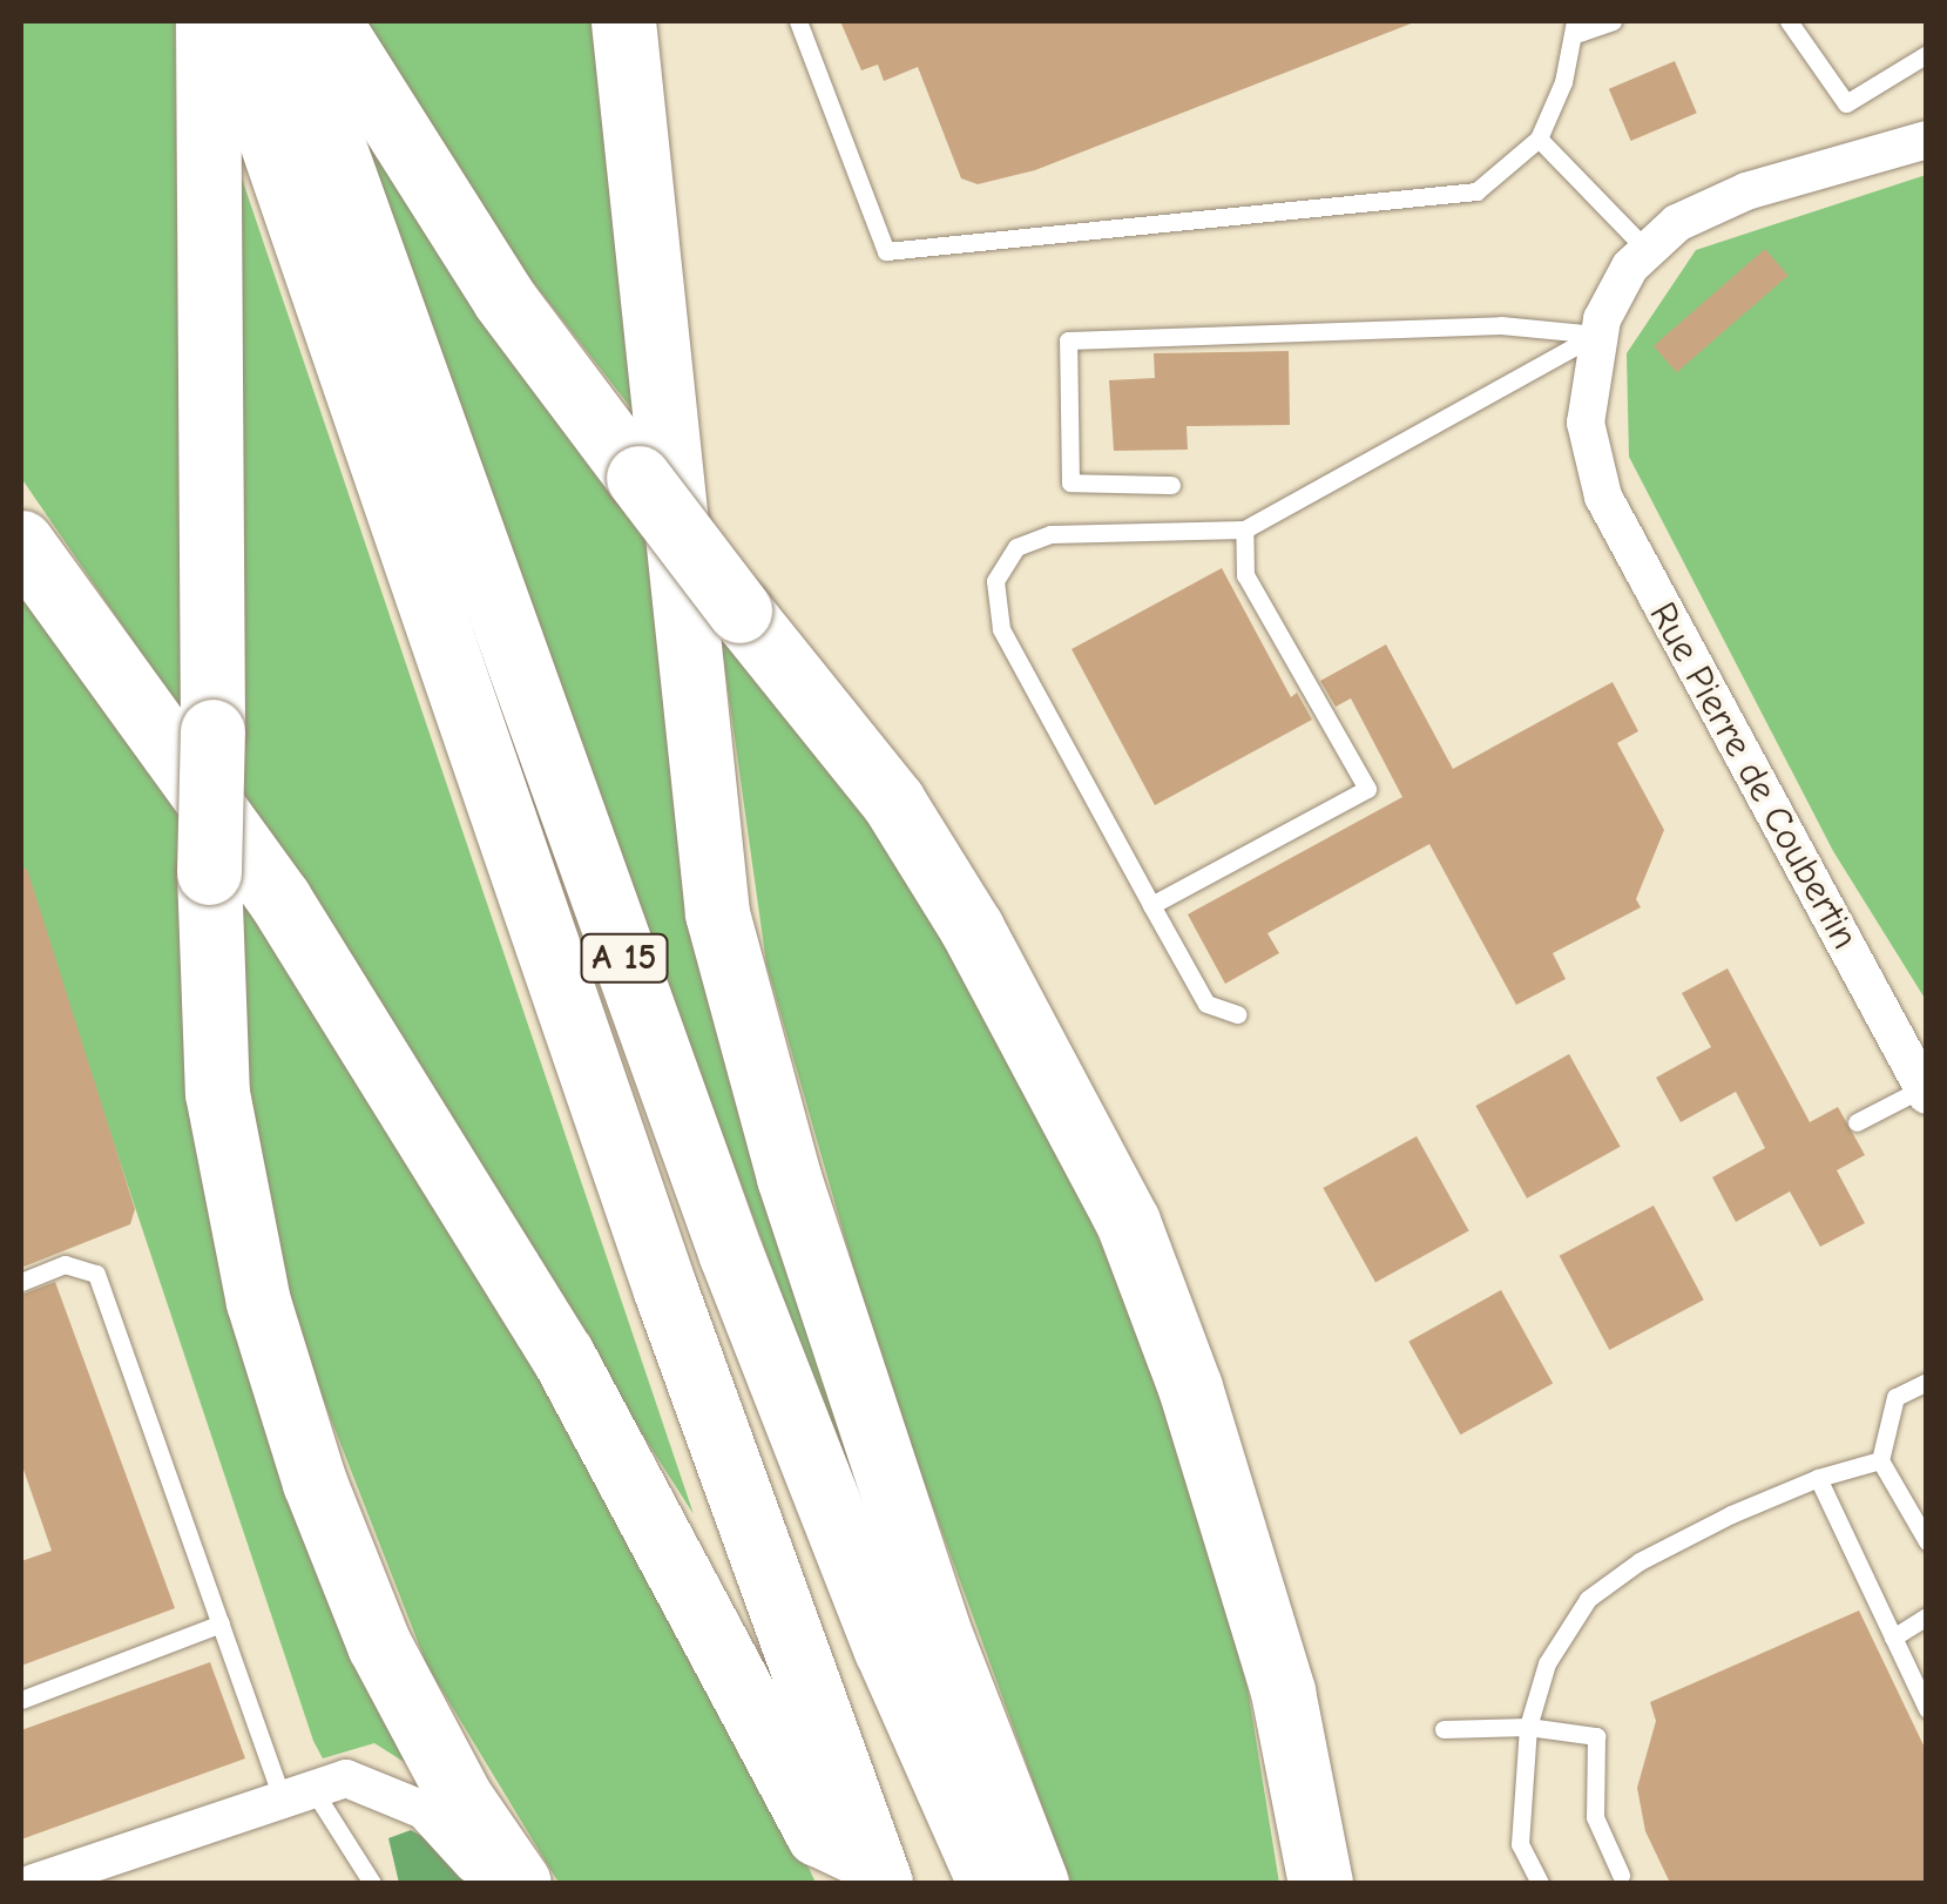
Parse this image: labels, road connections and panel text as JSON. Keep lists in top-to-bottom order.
{
  "streets": {
    "highway": ["A 15"],
    "street": ["Rue Pierre de Coubertin"]
  }
}
